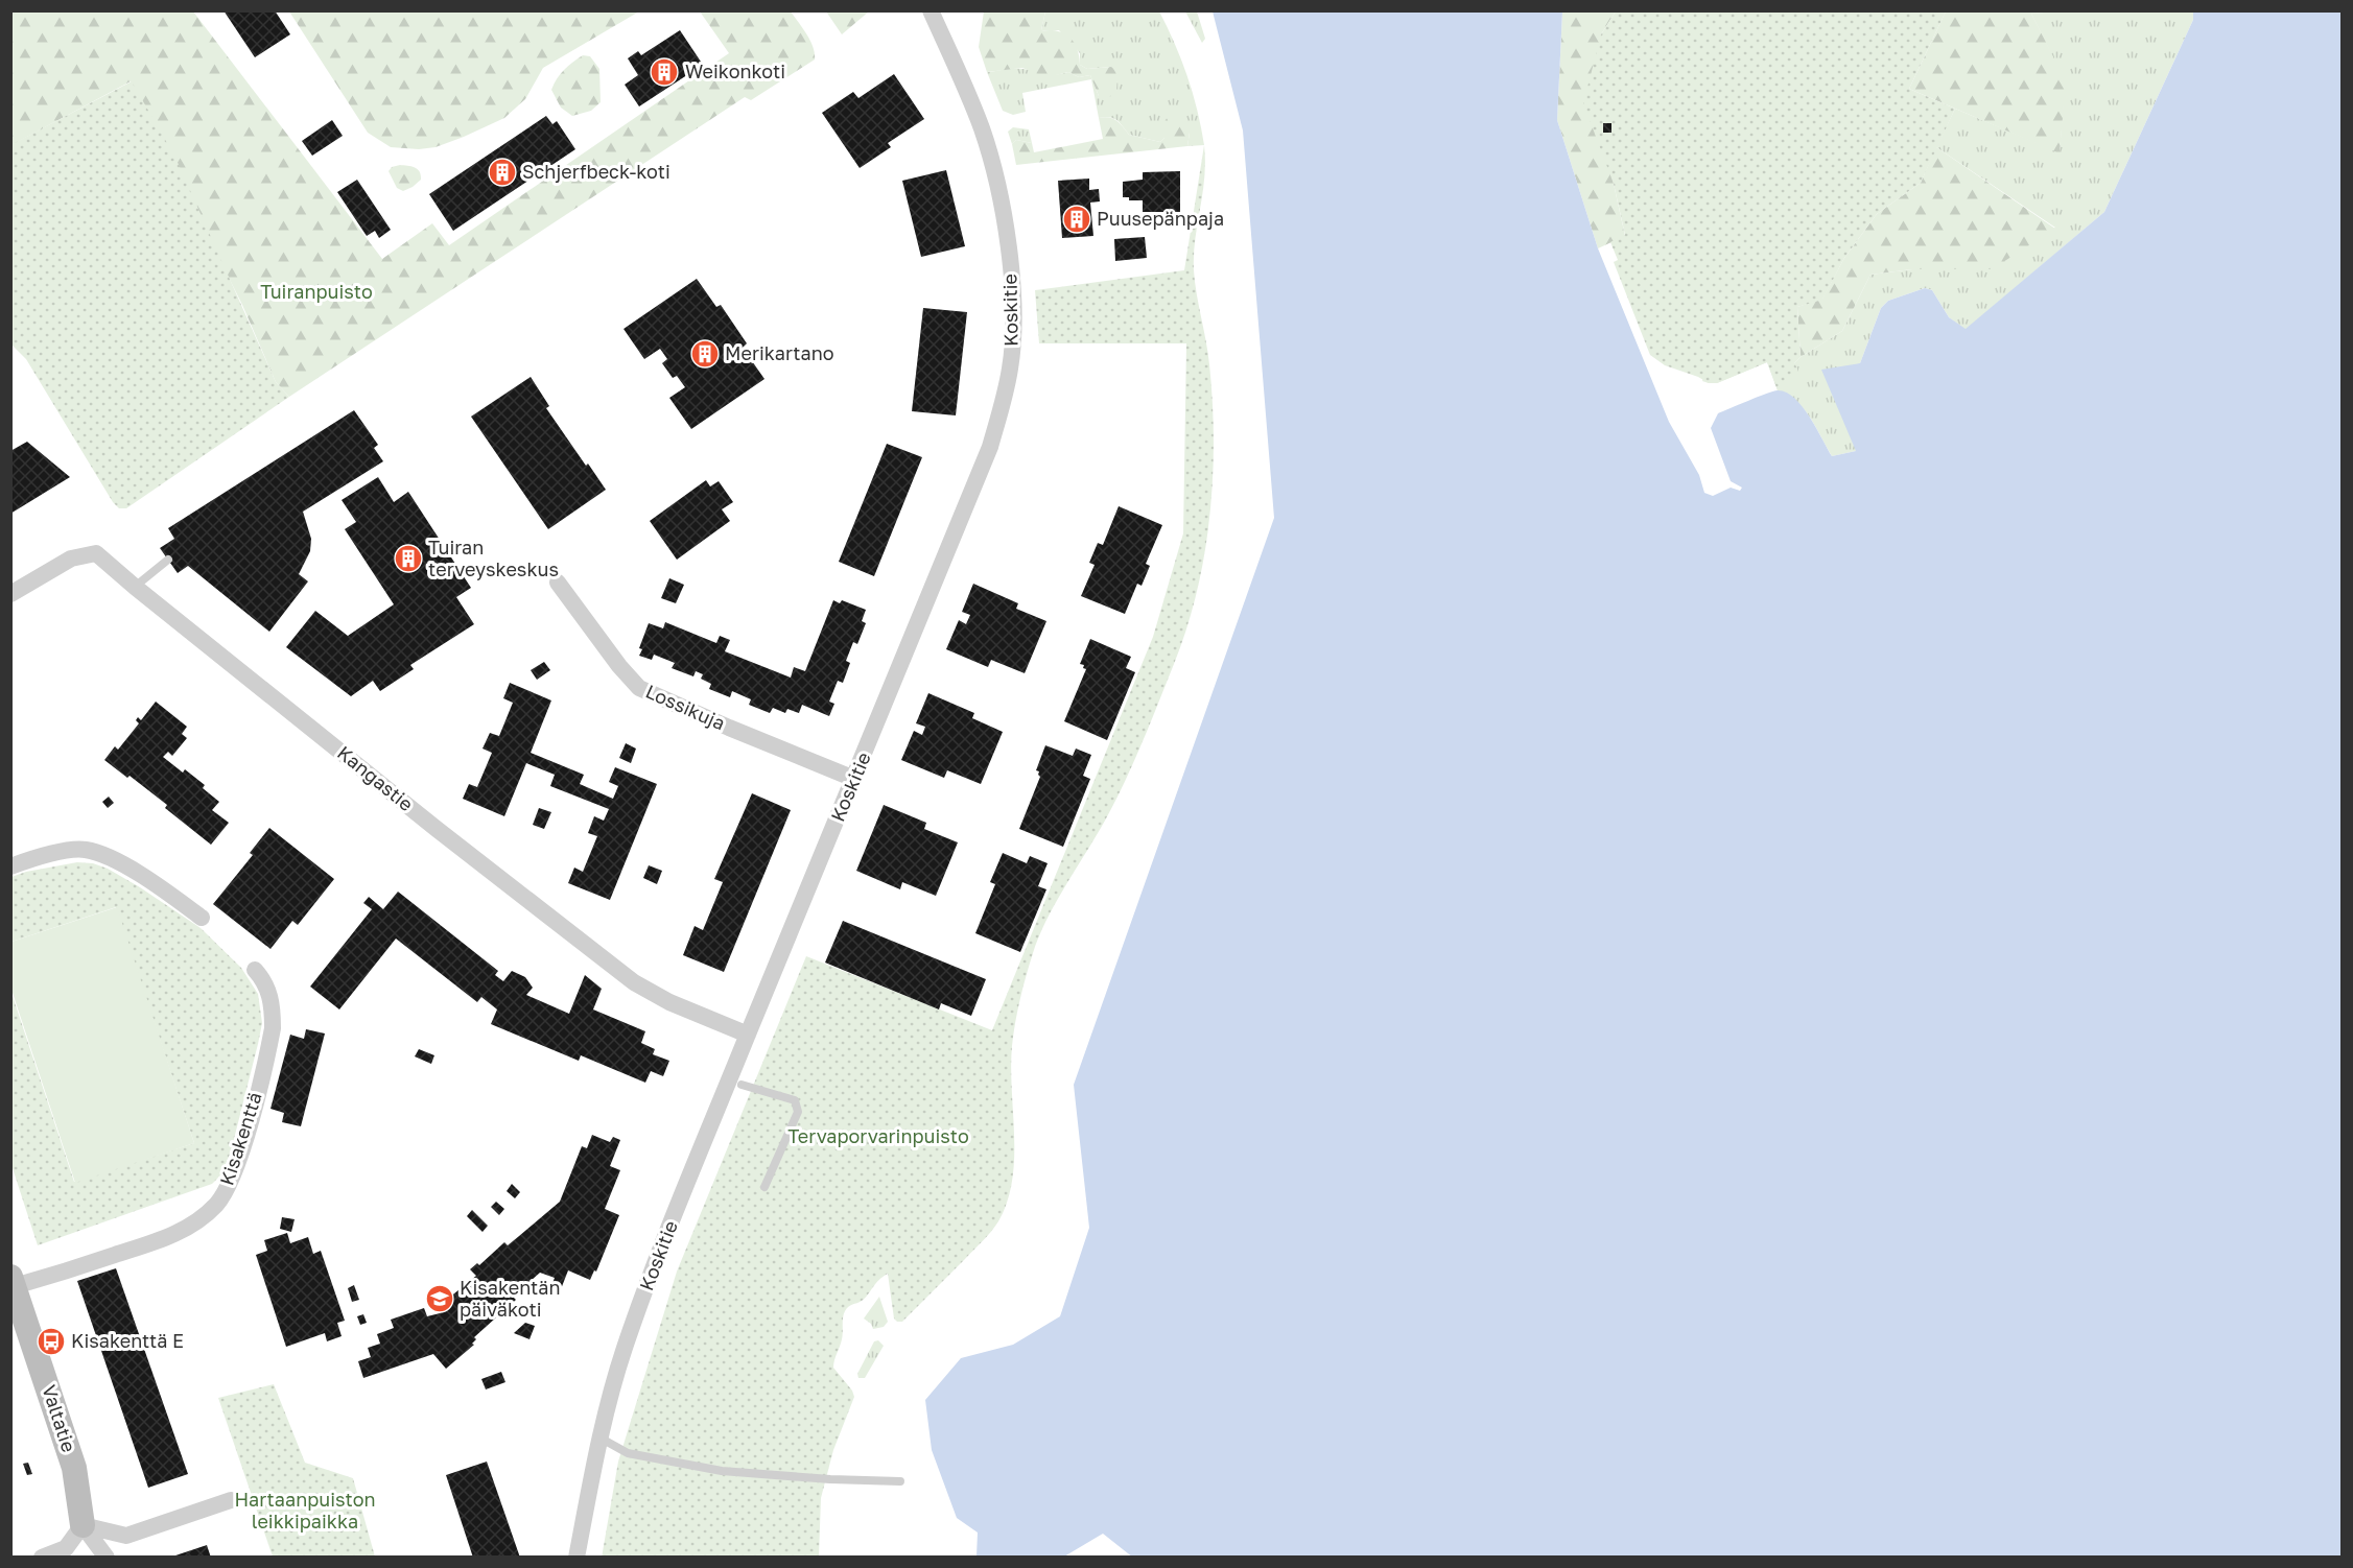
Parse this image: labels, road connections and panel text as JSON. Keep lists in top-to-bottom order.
{
  "streets": {
    "street": [
      "Koskitie",
      "Lossikuja",
      "Kangastie",
      "Kisakenttä",
      "Valtatie"
    ]
  },
  "crossings": [
    ["Koskitie", "Lossikuja"],
    ["Koskitie", "Kangastie"],
    ["Kisakenttä", "Valtatie"]
  ],
  "parks": ["Tuiranpuisto", "Tervaporvarinpuisto", "Hartaanpuiston leikkipaikka"],
  "places": {
    "building": [
      "Weikonkoti",
      "Schjerfbeck-koti",
      "Puusepänpaja",
      "Merikartano",
      "Tuiran terveyskeskus"
    ],
    "school or university": ["Kisakentän päiväkoti"],
    "bus stop": ["Kisakenttä E"]
  }
}
